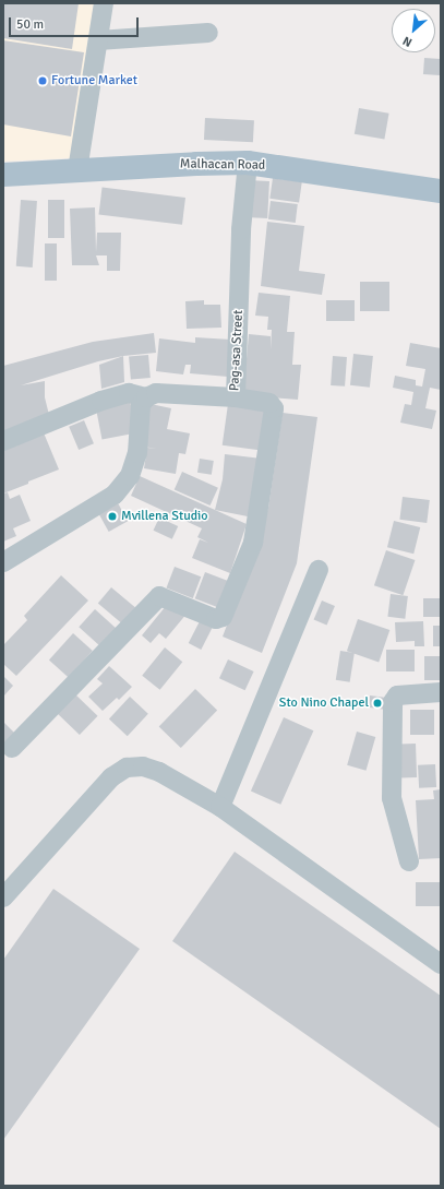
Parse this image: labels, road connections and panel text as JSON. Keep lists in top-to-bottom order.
{
  "streets": {
    "main road": ["Malhacan Road"],
    "street": ["Pag-asa Street"]
  },
  "crossings": [
    ["Malhacan Road", "Pag-asa Street"]
  ],
  "places": ["Fortune Market", "Mvillena Studio", "Sto Nino Chapel"],
  "scale_bar": "50 m",
  "north": "bottom left"
}
